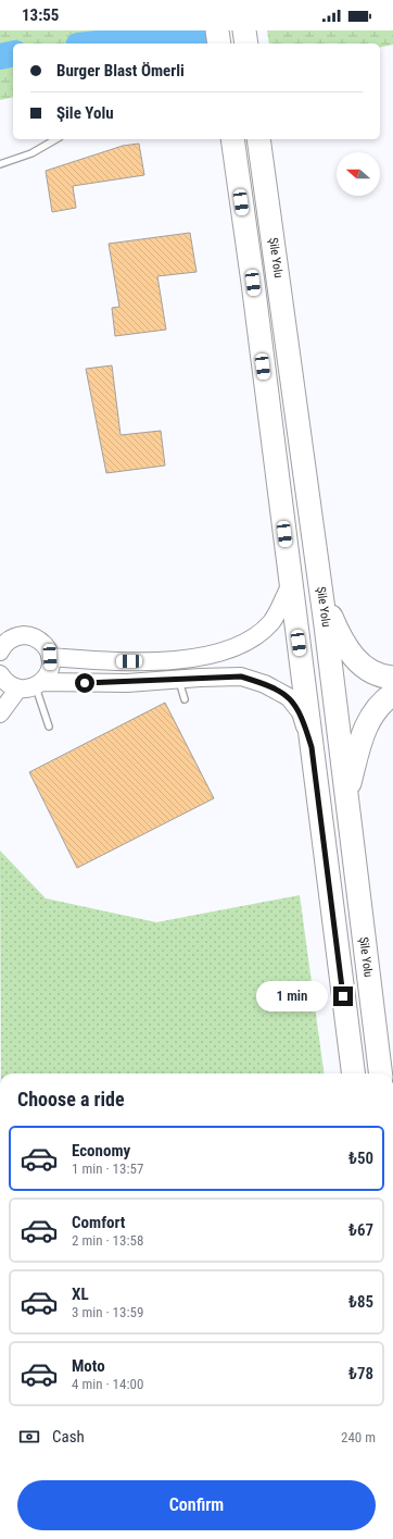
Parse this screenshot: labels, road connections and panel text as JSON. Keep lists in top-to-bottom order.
{
  "streets": {
    "highway": ["Şile Yolu"]
  },
  "north": "left",
  "page": {
    "status": "13:55",
    "banner": ["Burger Blast Ömerli", "Şile Yolu"],
    "bubble": "1 min",
    "heading": "Choose a ride",
    "list": [
      {
        "name": "Economy",
        "note": "1 min · 13:57",
        "value": "₺50"
      },
      {
        "name": "Comfort",
        "note": "2 min · 13:58",
        "value": "₺67"
      },
      {
        "name": "XL",
        "note": "3 min · 13:59",
        "value": "₺85"
      },
      {
        "name": "Moto",
        "note": "4 min · 14:00",
        "value": "₺78"
      }
    ],
    "pay": ["Cash", "240 m"],
    "buttons": "Confirm"
  }
}
